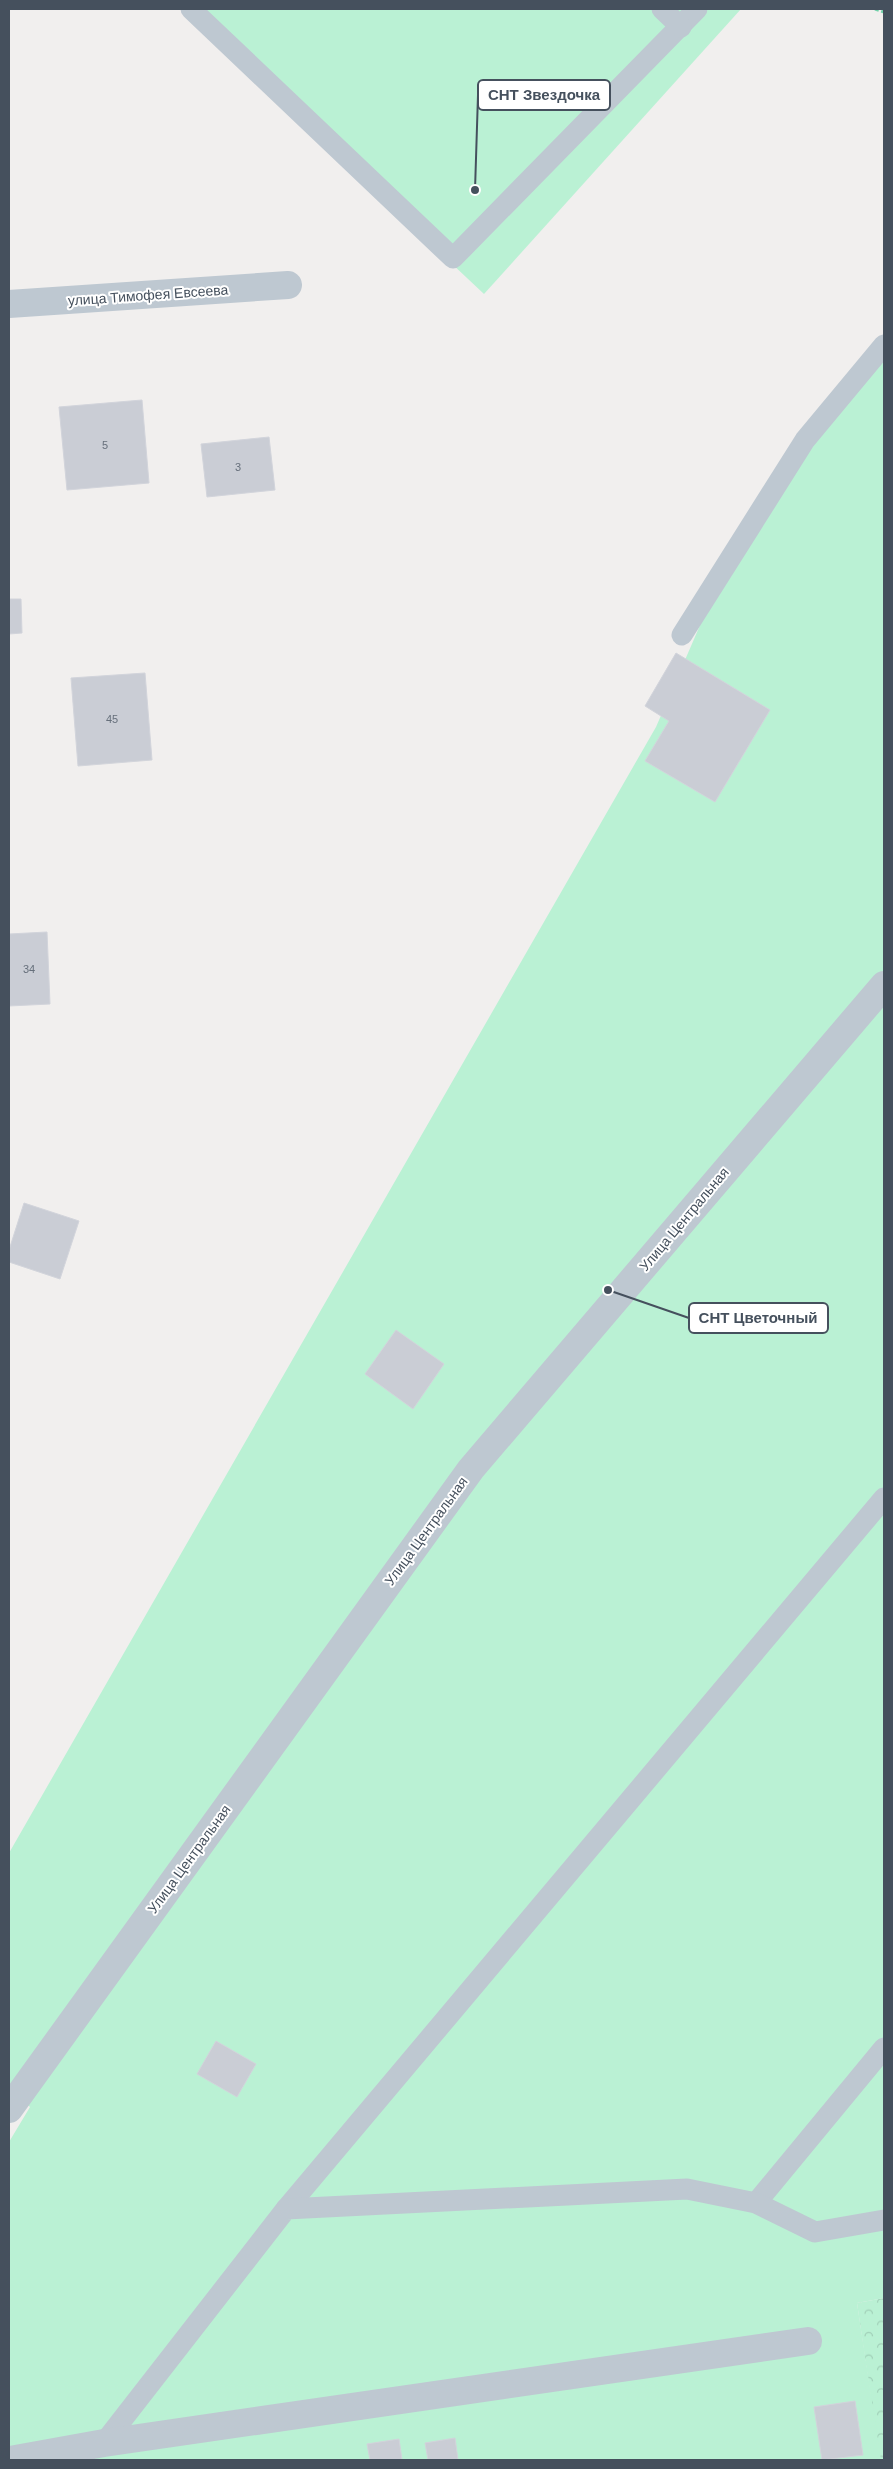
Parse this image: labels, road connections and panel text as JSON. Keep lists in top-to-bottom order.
{
  "streets": {
    "street": ["улица Тимофея Евсеева", "Улица Центральная"]
  },
  "places": ["СНТ Звездочка", "СНТ Цветочный"],
  "house_numbers": [
    "5",
    "3",
    "45",
    "34"
  ]
}
